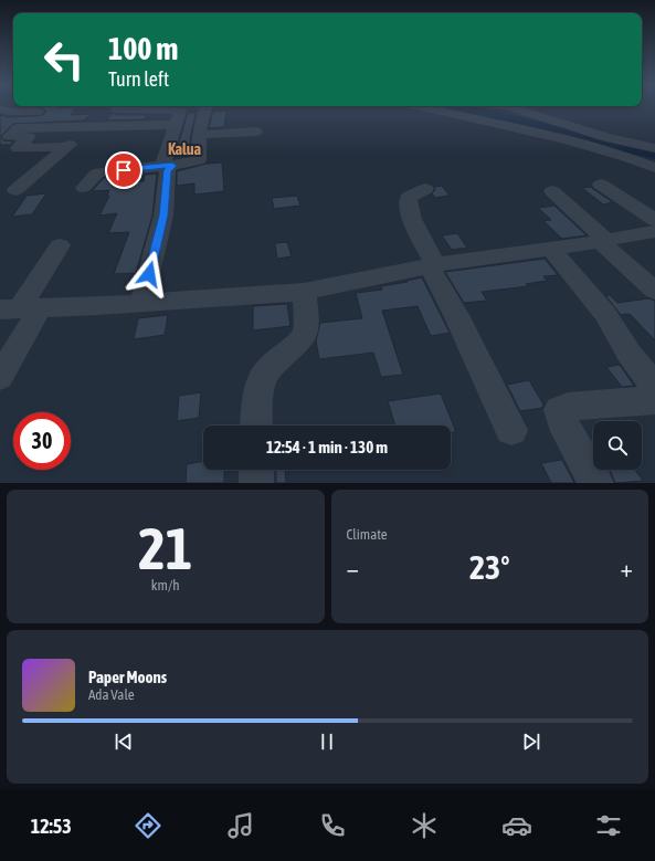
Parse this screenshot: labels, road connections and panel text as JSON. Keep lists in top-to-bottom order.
{
  "districts": ["Kalua"],
  "page": {
    "turn": ["100 m", "Turn left"],
    "limit": "30",
    "trip": "12:54 · 1 min · 130 m",
    "tile": [
      ["21", "km/h"],
      "Climate"
    ],
    "heat": ["−", "23°", "+"],
    "song": ["Paper Moons", "Ada Vale"],
    "tabs": "12:53"
  }
}
